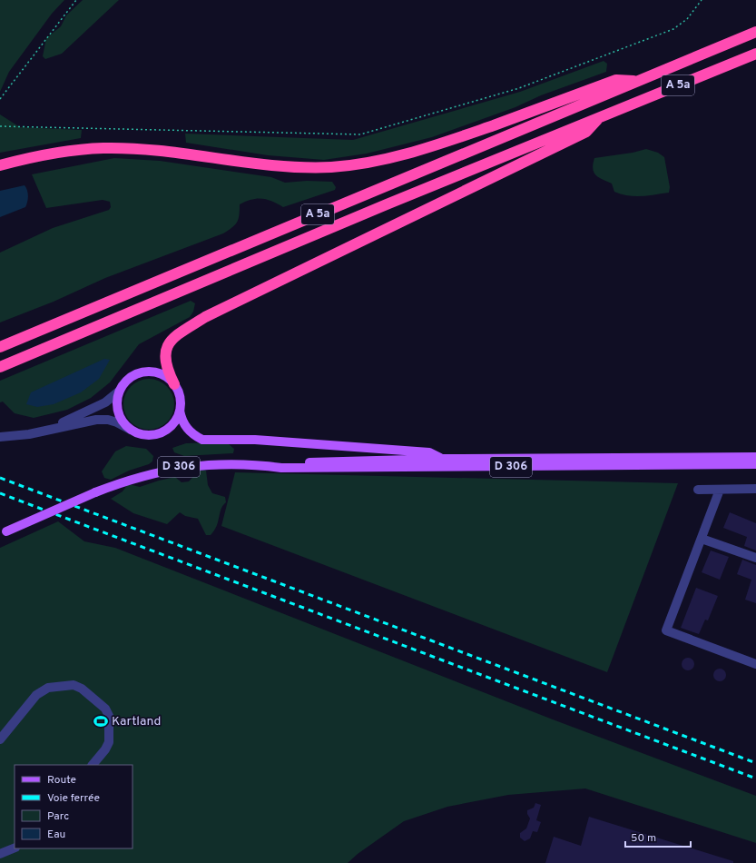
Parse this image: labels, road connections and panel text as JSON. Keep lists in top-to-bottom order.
{
  "streets": {
    "highway": ["A 5a"],
    "main road": ["D 306"]
  },
  "places": {
    "sports": ["Kartland"]
  },
  "legend": [
    "Route",
    "Voie ferrée",
    "Parc",
    "Eau"
  ],
  "scale_bar": "50 m"
}
